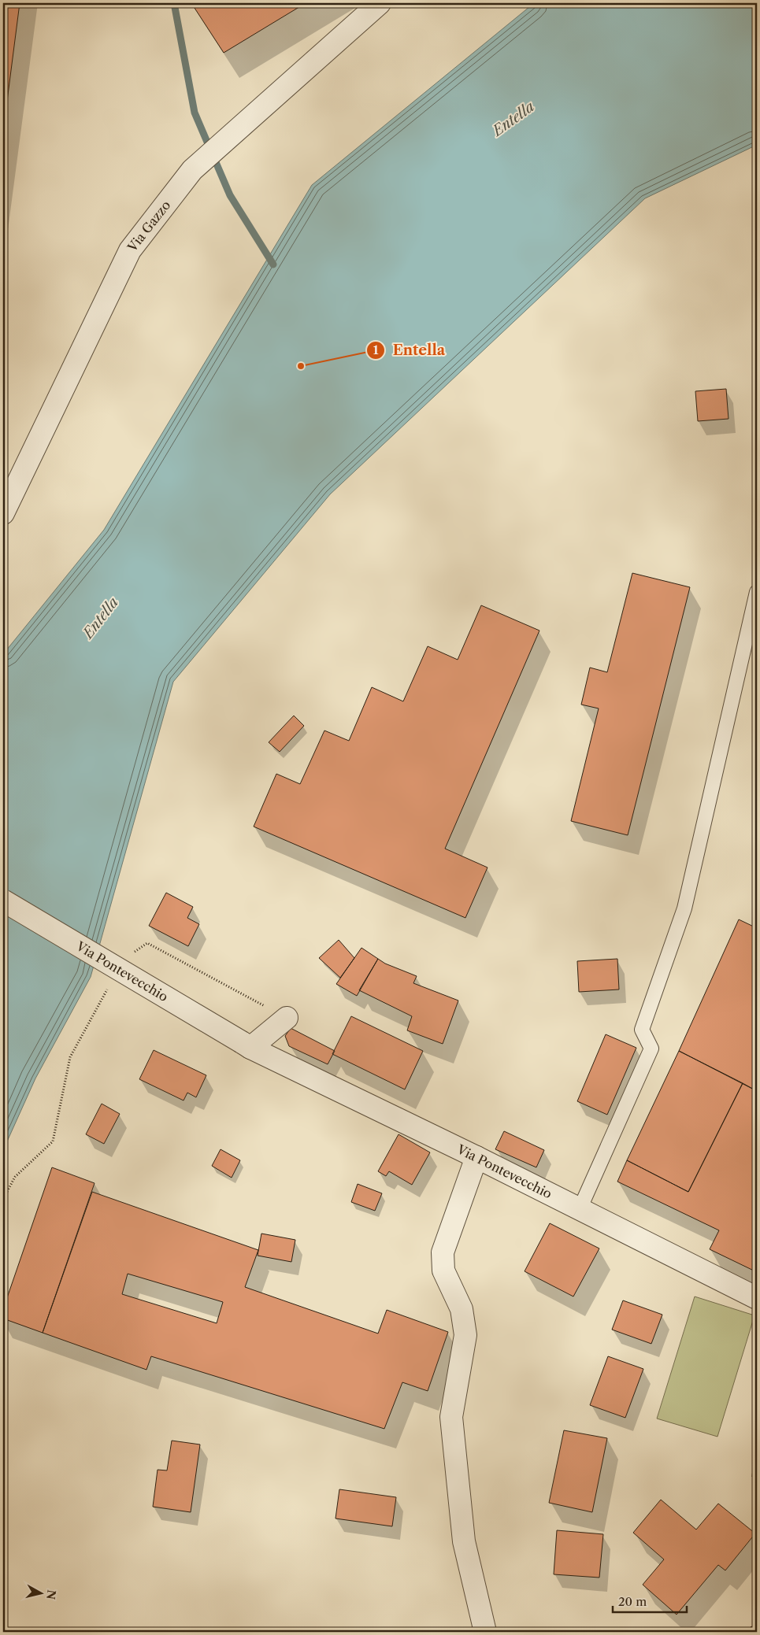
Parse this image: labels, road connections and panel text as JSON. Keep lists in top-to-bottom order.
{
  "streets": {
    "street": ["Via Gazzo", "Via Pontevecchio"]
  },
  "water": ["Entella"],
  "places": ["Entella"],
  "scale_bar": "20 m",
  "north": "right"
}
